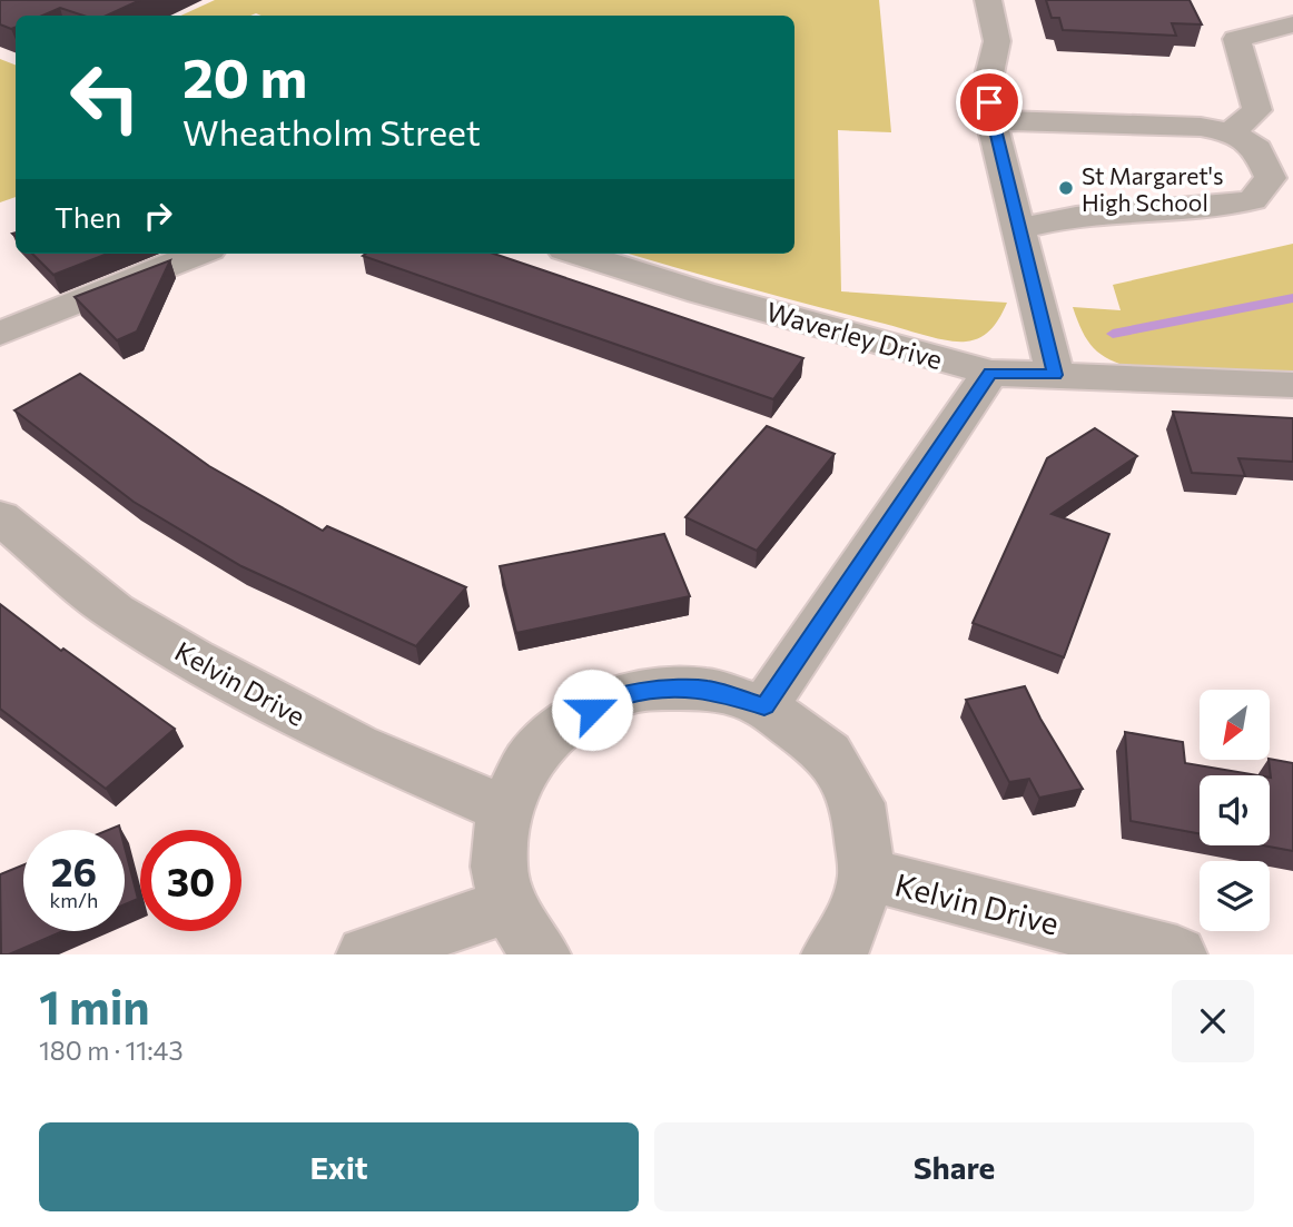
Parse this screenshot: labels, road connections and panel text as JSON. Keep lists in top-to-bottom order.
{
  "streets": {
    "street": ["Waverley Drive", "Kelvin Drive"]
  },
  "places": ["St Margaret's High School"],
  "north": "bottom left",
  "page": {
    "turn": ["20 m", "Wheatholm Street"],
    "then": "Then",
    "speed": "26 km/h",
    "limit": "30",
    "heading": ["1 min", "180 m · 11:43"],
    "buttons": ["Exit", "Share"]
  }
}
